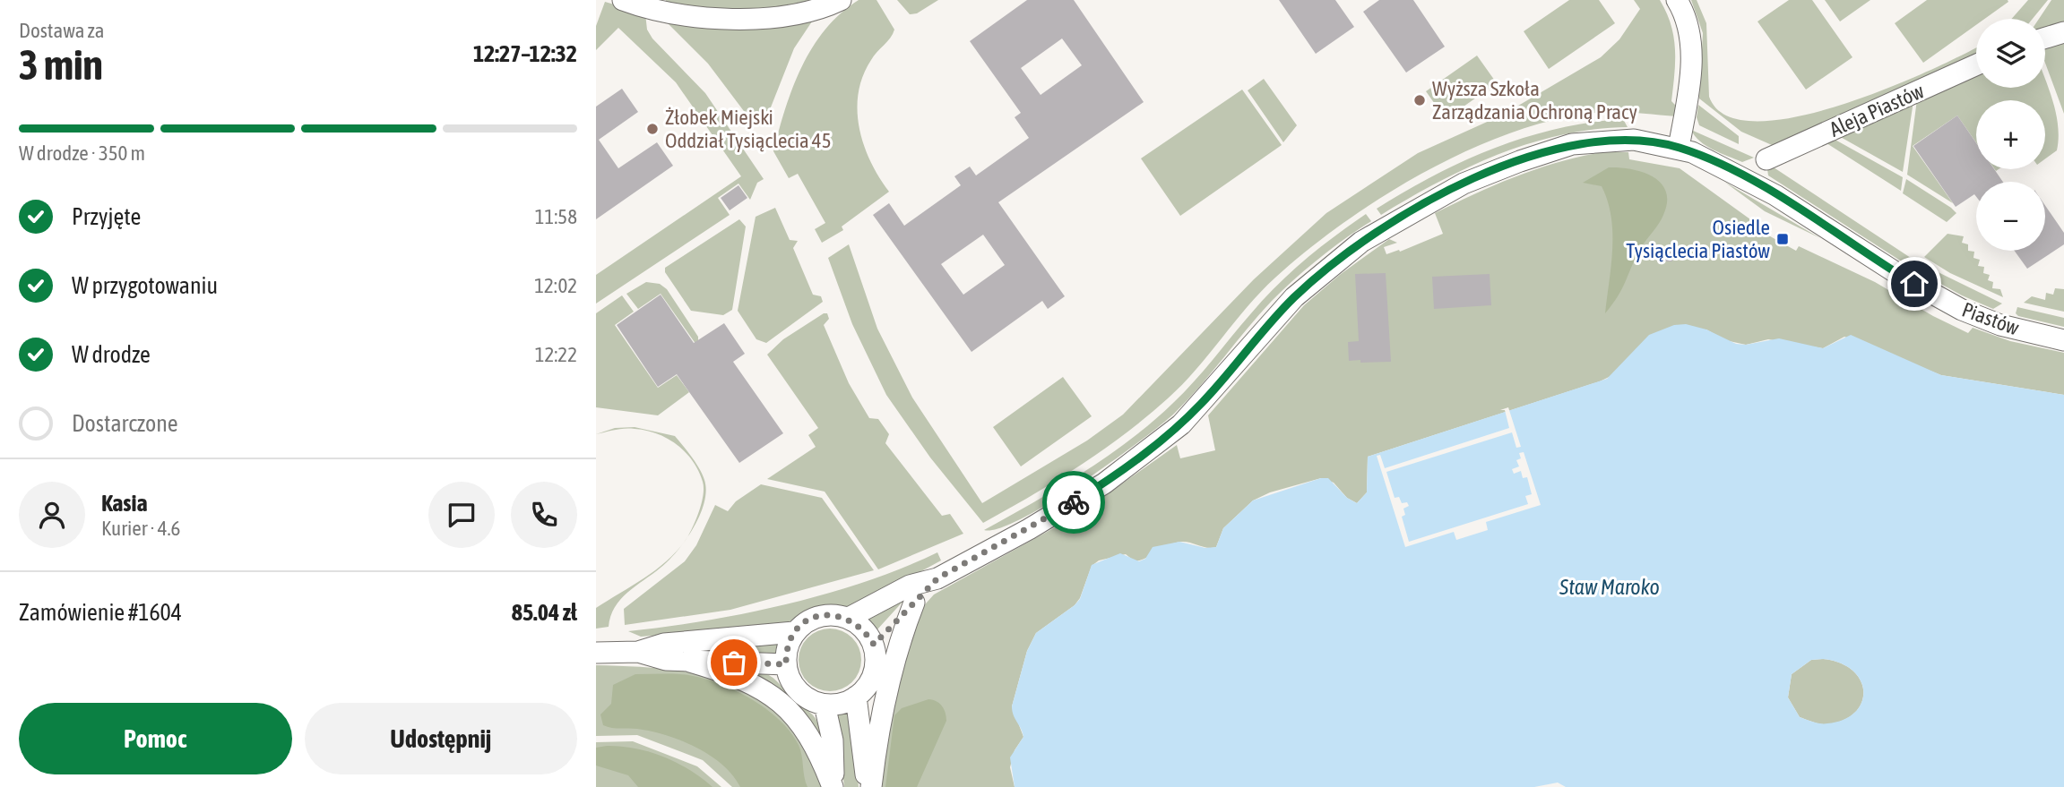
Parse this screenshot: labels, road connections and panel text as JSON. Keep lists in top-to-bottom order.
{
  "streets": {
    "street": ["Aleja Piastów", "Piastów"]
  },
  "water": ["Staw Maroko"],
  "places": {
    "other": ["Wyższa Szkoła Zarządzania Ochroną Pracy", "Żłobek Miejski Oddział Tysiąclecia 45"],
    "transit": ["Osiedle Tysiąclecia Piastów"]
  },
  "page": {
    "heading": ["3 min", "Dostawa za", "12:27–12:32"],
    "panel": [
      "Kasia",
      "Kurier · 4.6",
      "Zamówienie #1604",
      "85.04 zł"
    ],
    "map_buttons": ["+", "−"],
    "bar": "W drodze · 350 m",
    "list": [
      ["Przyjęte", "11:58"],
      ["W przygotowaniu", "12:02"],
      ["W drodze", "12:22"],
      "Dostarczone"
    ],
    "buttons": ["Pomoc", "Udostępnij"]
  }
}
